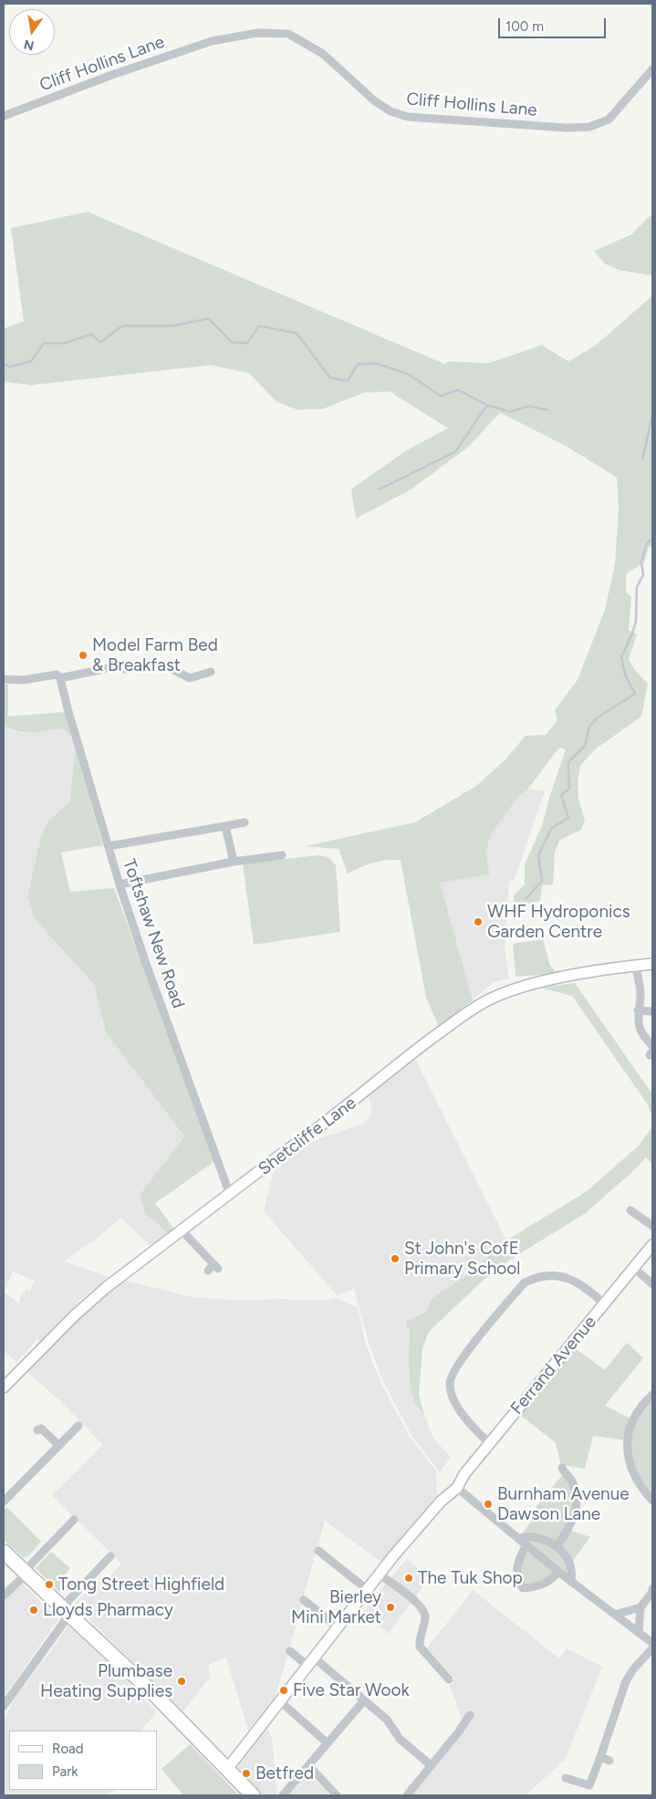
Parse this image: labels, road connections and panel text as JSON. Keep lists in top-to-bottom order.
{
  "streets": {
    "street": [
      "Cliff Hollins Lane",
      "Toftshaw New Road",
      "Shetcliffe Lane",
      "Ferrand Avenue"
    ]
  },
  "crossings": [
    ["Toftshaw New Road", "Shetcliffe Lane"]
  ],
  "places": [
    "Model Farm Bed & Breakfast",
    "WHF Hydroponics Garden Centre",
    "St John's CofE Primary School",
    "Burnham Avenue Dawson Lane",
    "The Tuk Shop",
    "Tong Street Highfield",
    "Bierley Mini Market",
    "Lloyds Pharmacy",
    "Plumbase Heating Supplies",
    "Five Star Wook",
    "Betfred"
  ],
  "legend": ["Road", "Park"],
  "scale_bar": "100 m",
  "north": "bottom"
}
